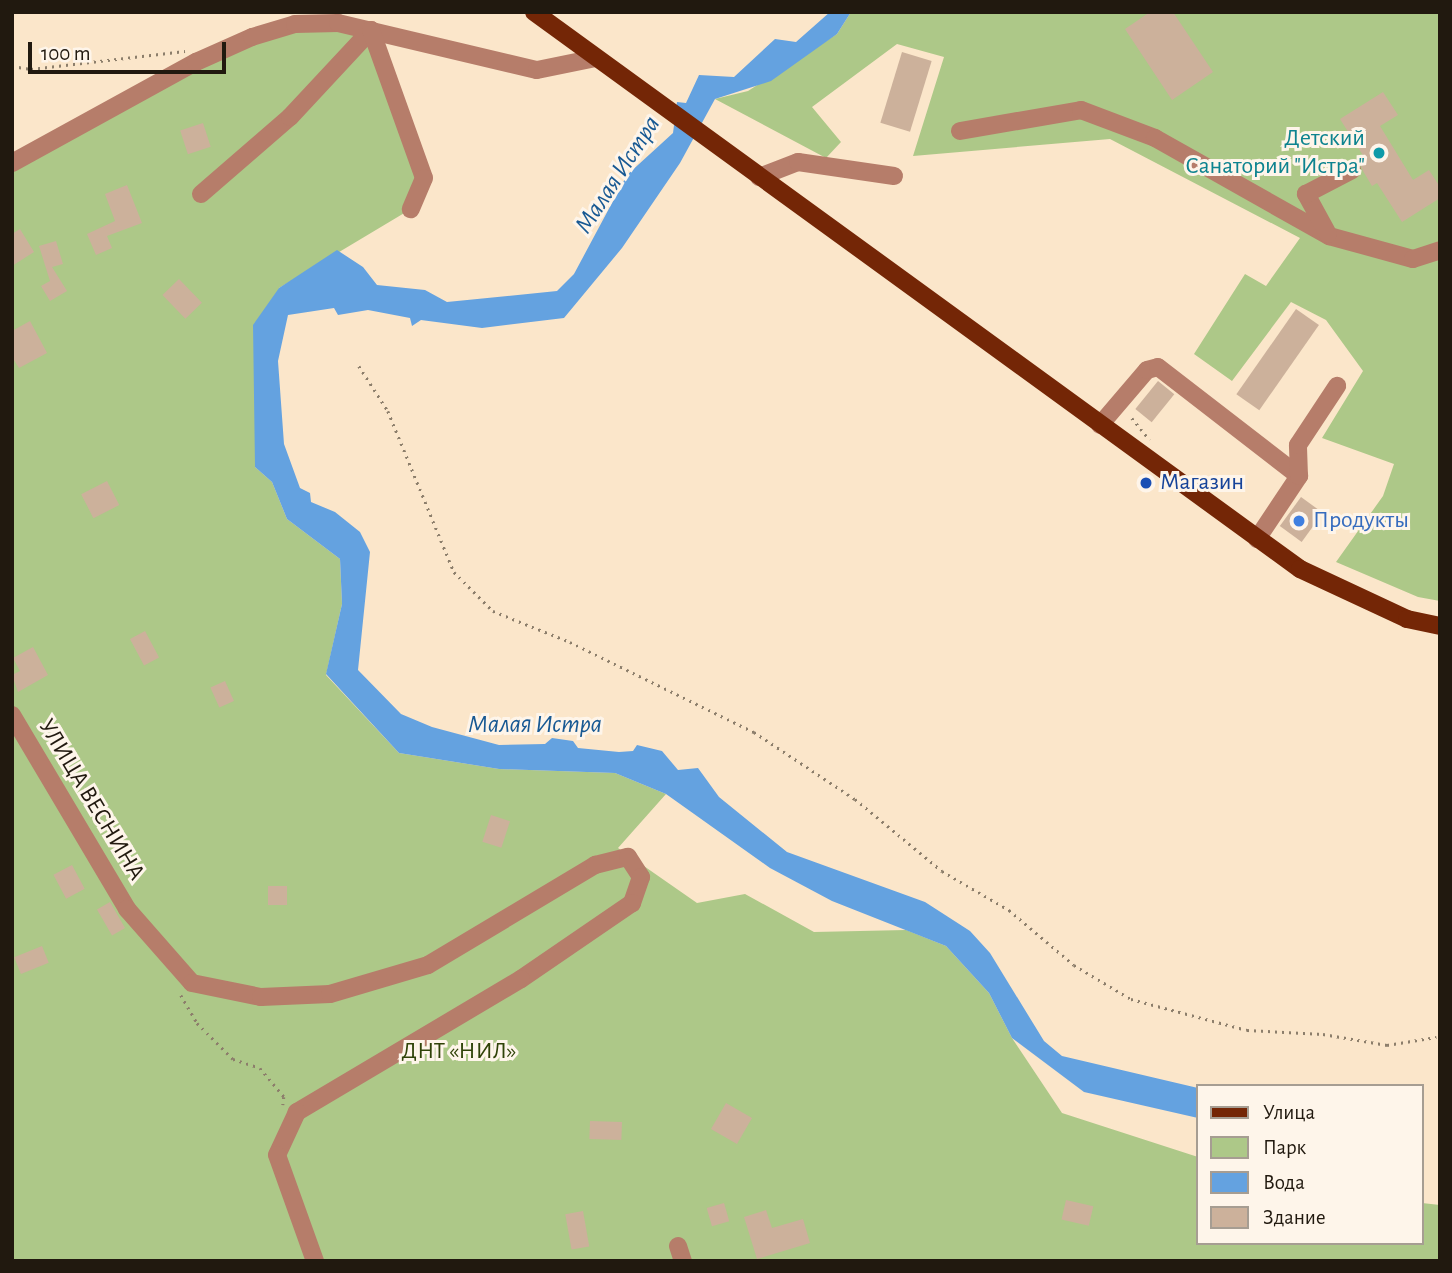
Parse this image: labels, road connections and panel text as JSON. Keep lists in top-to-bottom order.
{
  "streets": {
    "street": ["УЛИЦА ВЕСНИНА"]
  },
  "water": ["Малая Истра"],
  "parks": ["ДНТ «НИЛ»"],
  "places": ["Детский Санаторий \"Истра\"", "Магазин", "Продукты"],
  "legend": [
    "Улица",
    "Парк",
    "Вода",
    "Здание"
  ],
  "scale_bar": "100 m"
}
